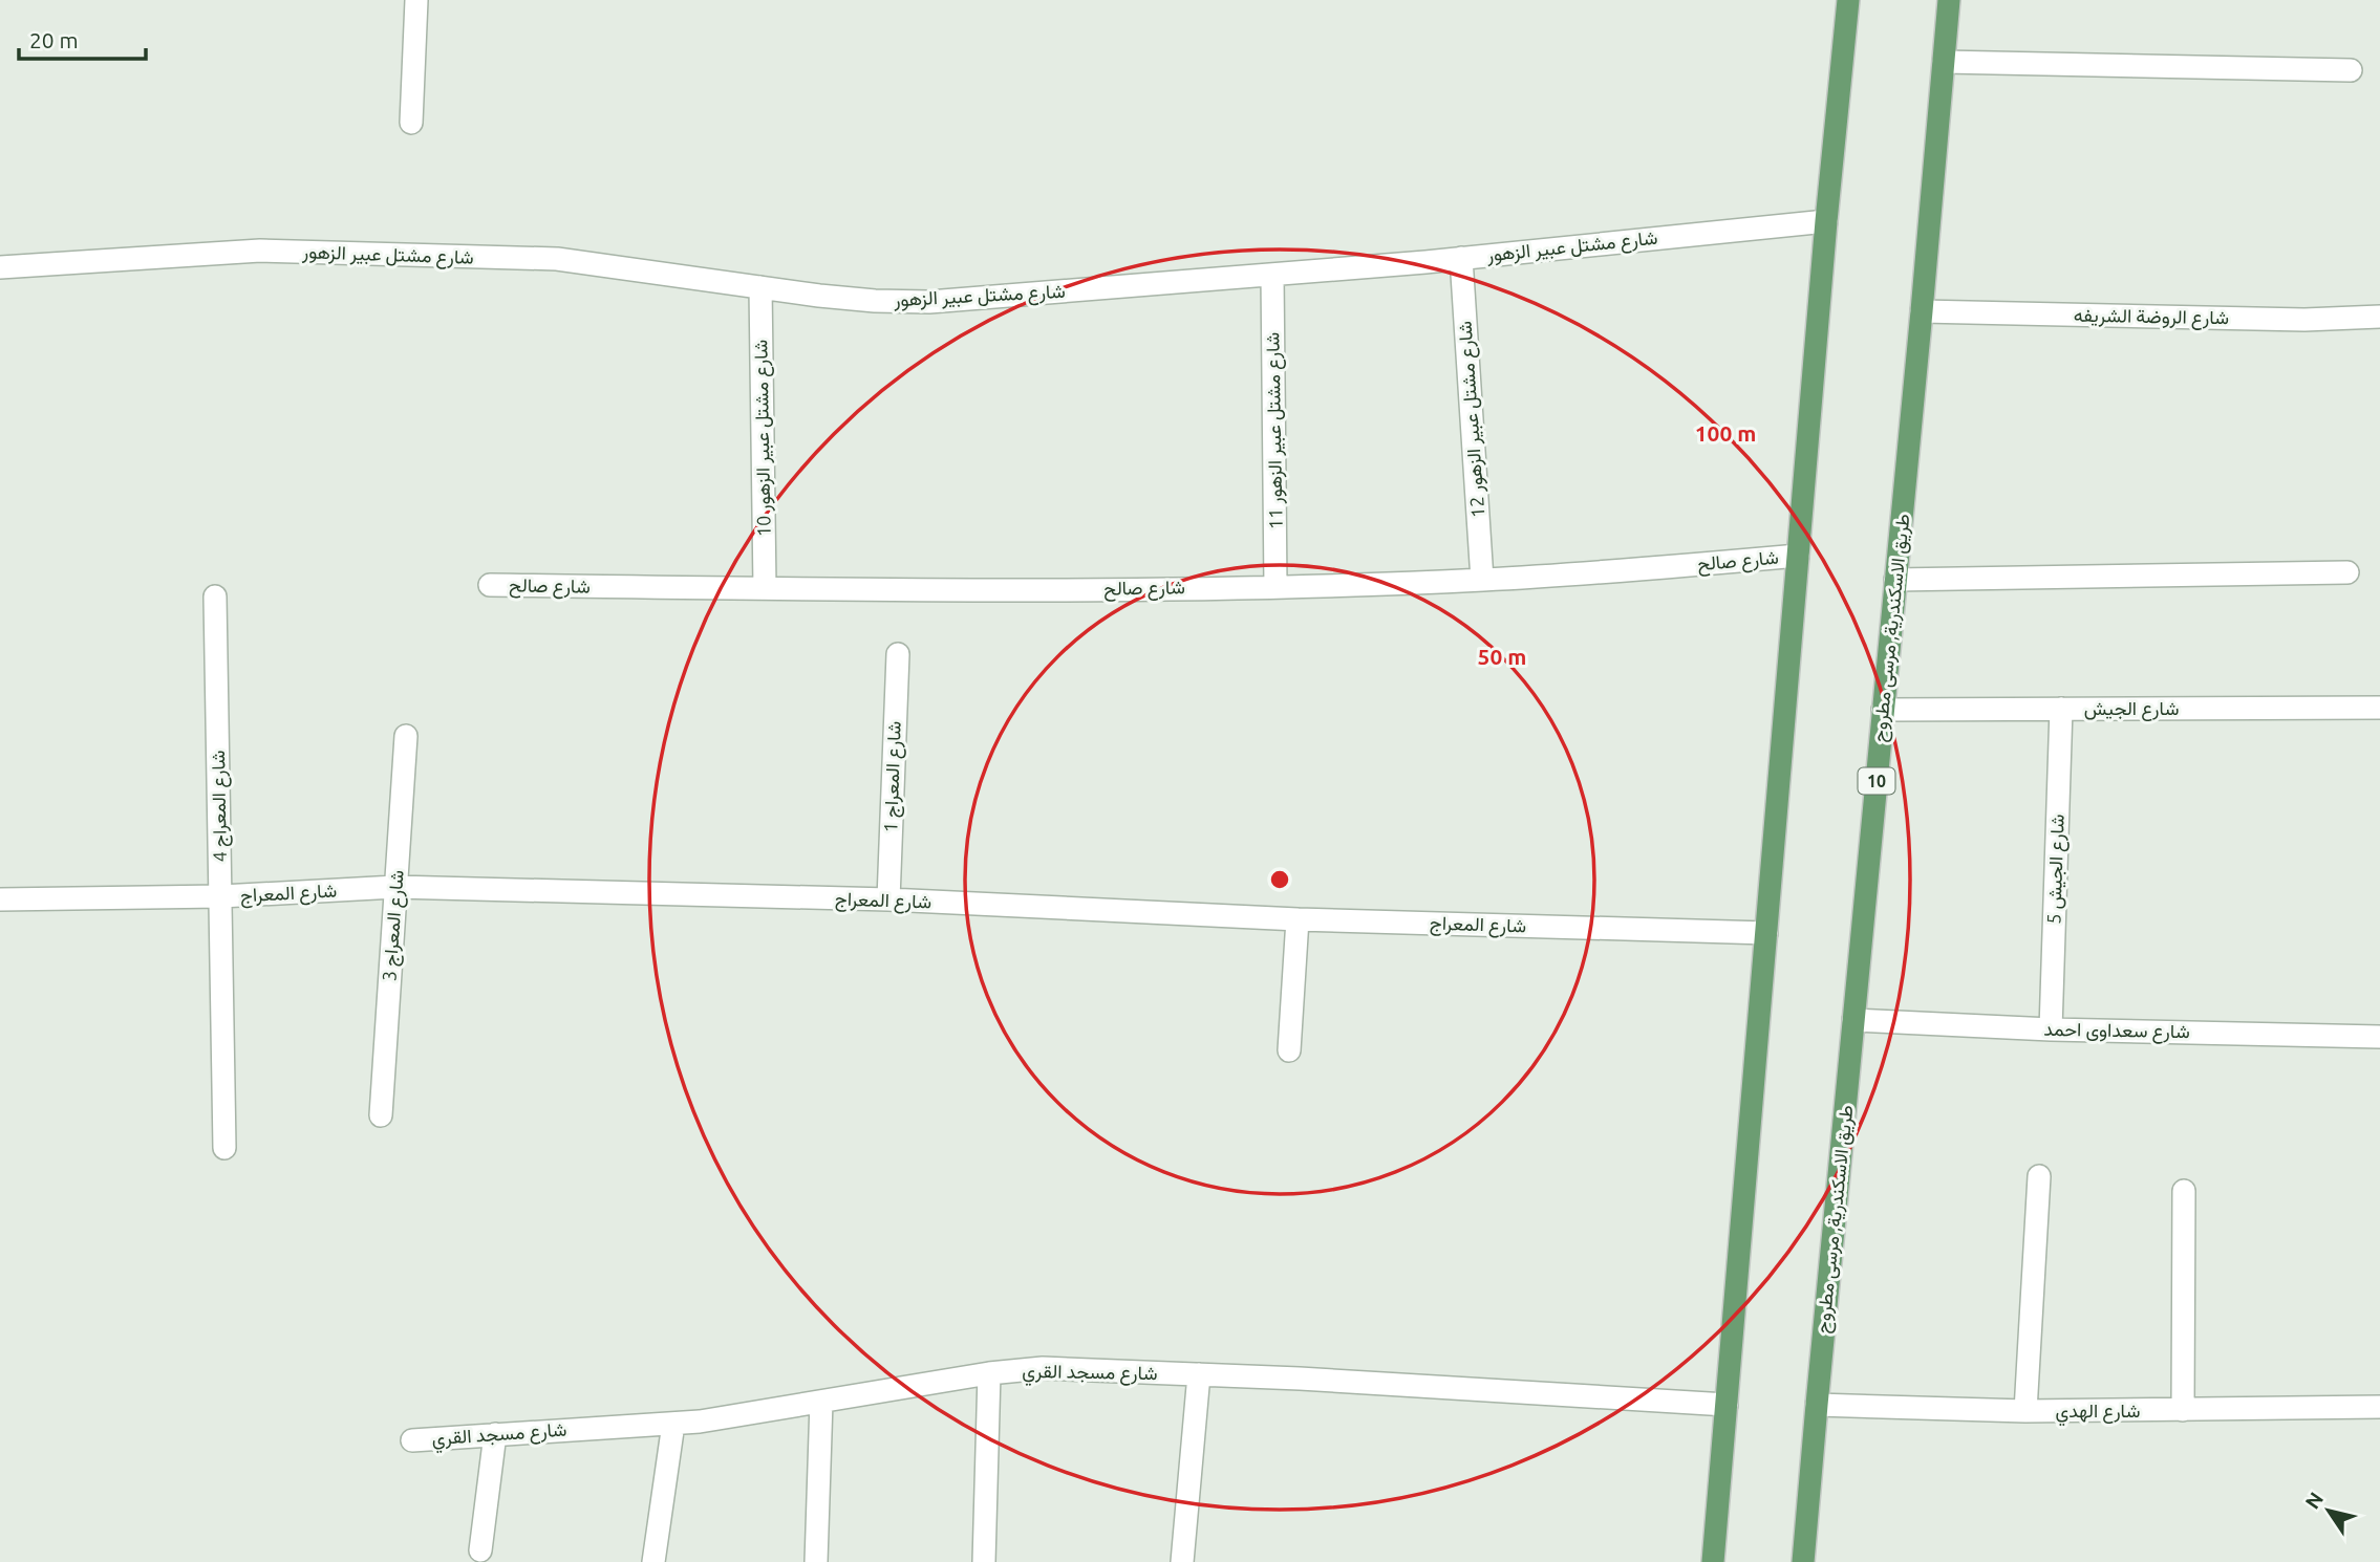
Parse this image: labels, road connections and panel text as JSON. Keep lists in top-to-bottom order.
{
  "streets": {
    "main road": ["طريق الاسكندرية, مرسى مطروح", "10"],
    "street": [
      "شارع مشتل عبير الزهور",
      "شارع الروضة الشريفه",
      "شارع مشتل عبير الزهور 12",
      "شارع مشتل عبير الزهور 11",
      "شارع مشتل عبير الزهور 10",
      "شارع صالح",
      "شارع الجيش",
      "شارع المعراج 1",
      "شارع المعراج 4",
      "شارع الجيش 5",
      "شارع المعراج",
      "شارع المعراج 3",
      "شارع سعداوى احمد",
      "شارع مسجد القري",
      "شارع الهدي"
    ]
  },
  "crossings": [
    ["شارع مشتل عبير الزهور", "شارع مشتل عبير الزهور 12"],
    ["شارع مشتل عبير الزهور", "شارع مشتل عبير الزهور 11"],
    ["شارع مشتل عبير الزهور", "شارع مشتل عبير الزهور 10"],
    ["شارع الروضة الشريفه", "طريق الاسكندرية, مرسى مطروح"],
    ["شارع مشتل عبير الزهور 12", "شارع صالح"],
    ["شارع مشتل عبير الزهور 11", "شارع صالح"],
    ["شارع مشتل عبير الزهور 10", "شارع صالح"],
    ["طريق الاسكندرية, مرسى مطروح", "شارع الجيش"],
    ["طريق الاسكندرية, مرسى مطروح", "شارع سعداوى احمد"],
    ["طريق الاسكندرية, مرسى مطروح", "شارع الهدي"],
    ["شارع الجيش", "شارع الجيش 5"],
    ["شارع المعراج 1", "شارع المعراج"],
    ["شارع المعراج 4", "شارع المعراج"],
    ["شارع الجيش 5", "شارع سعداوى احمد"],
    ["شارع المعراج", "شارع المعراج 3"]
  ],
  "scale_bar": "20 m",
  "north": "top left",
  "rings": ["100 m", "50 m"]
}
